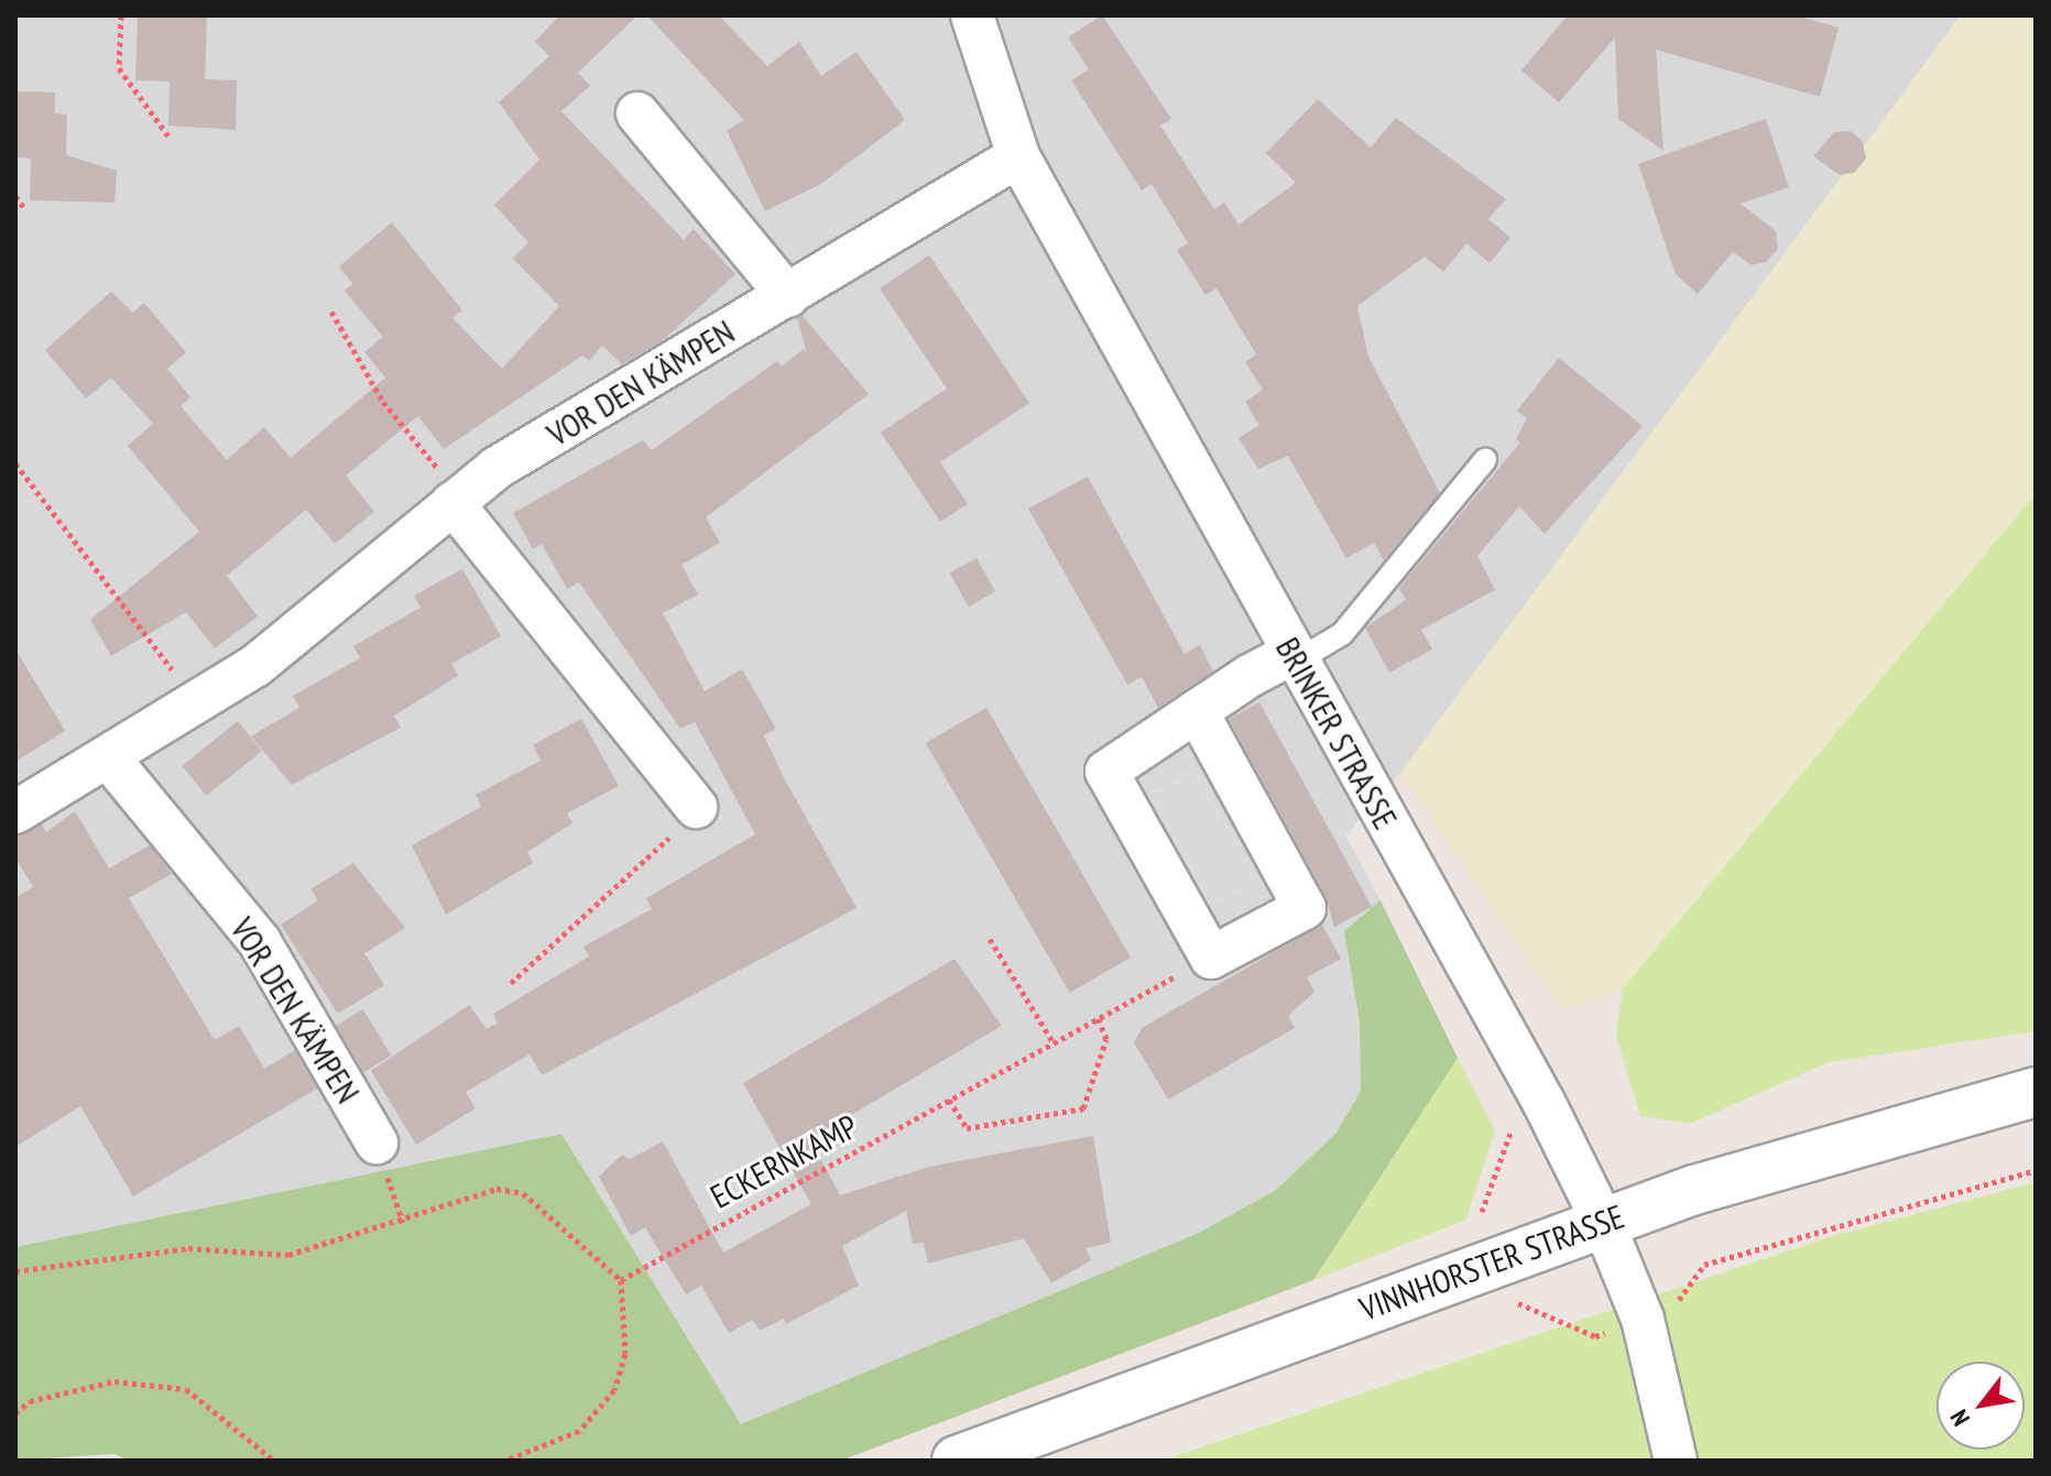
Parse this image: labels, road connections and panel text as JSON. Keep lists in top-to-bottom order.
{
  "streets": {
    "street": ["VOR DEN KÄMPEN", "BRINKER STRASSE", "VINNHORSTER STRASSE"],
    "path": ["ECKERNKAMP"]
  },
  "crossings": [
    ["VOR DEN KÄMPEN", "BRINKER STRASSE"],
    ["BRINKER STRASSE", "VINNHORSTER STRASSE"]
  ],
  "north": "bottom left"
}
